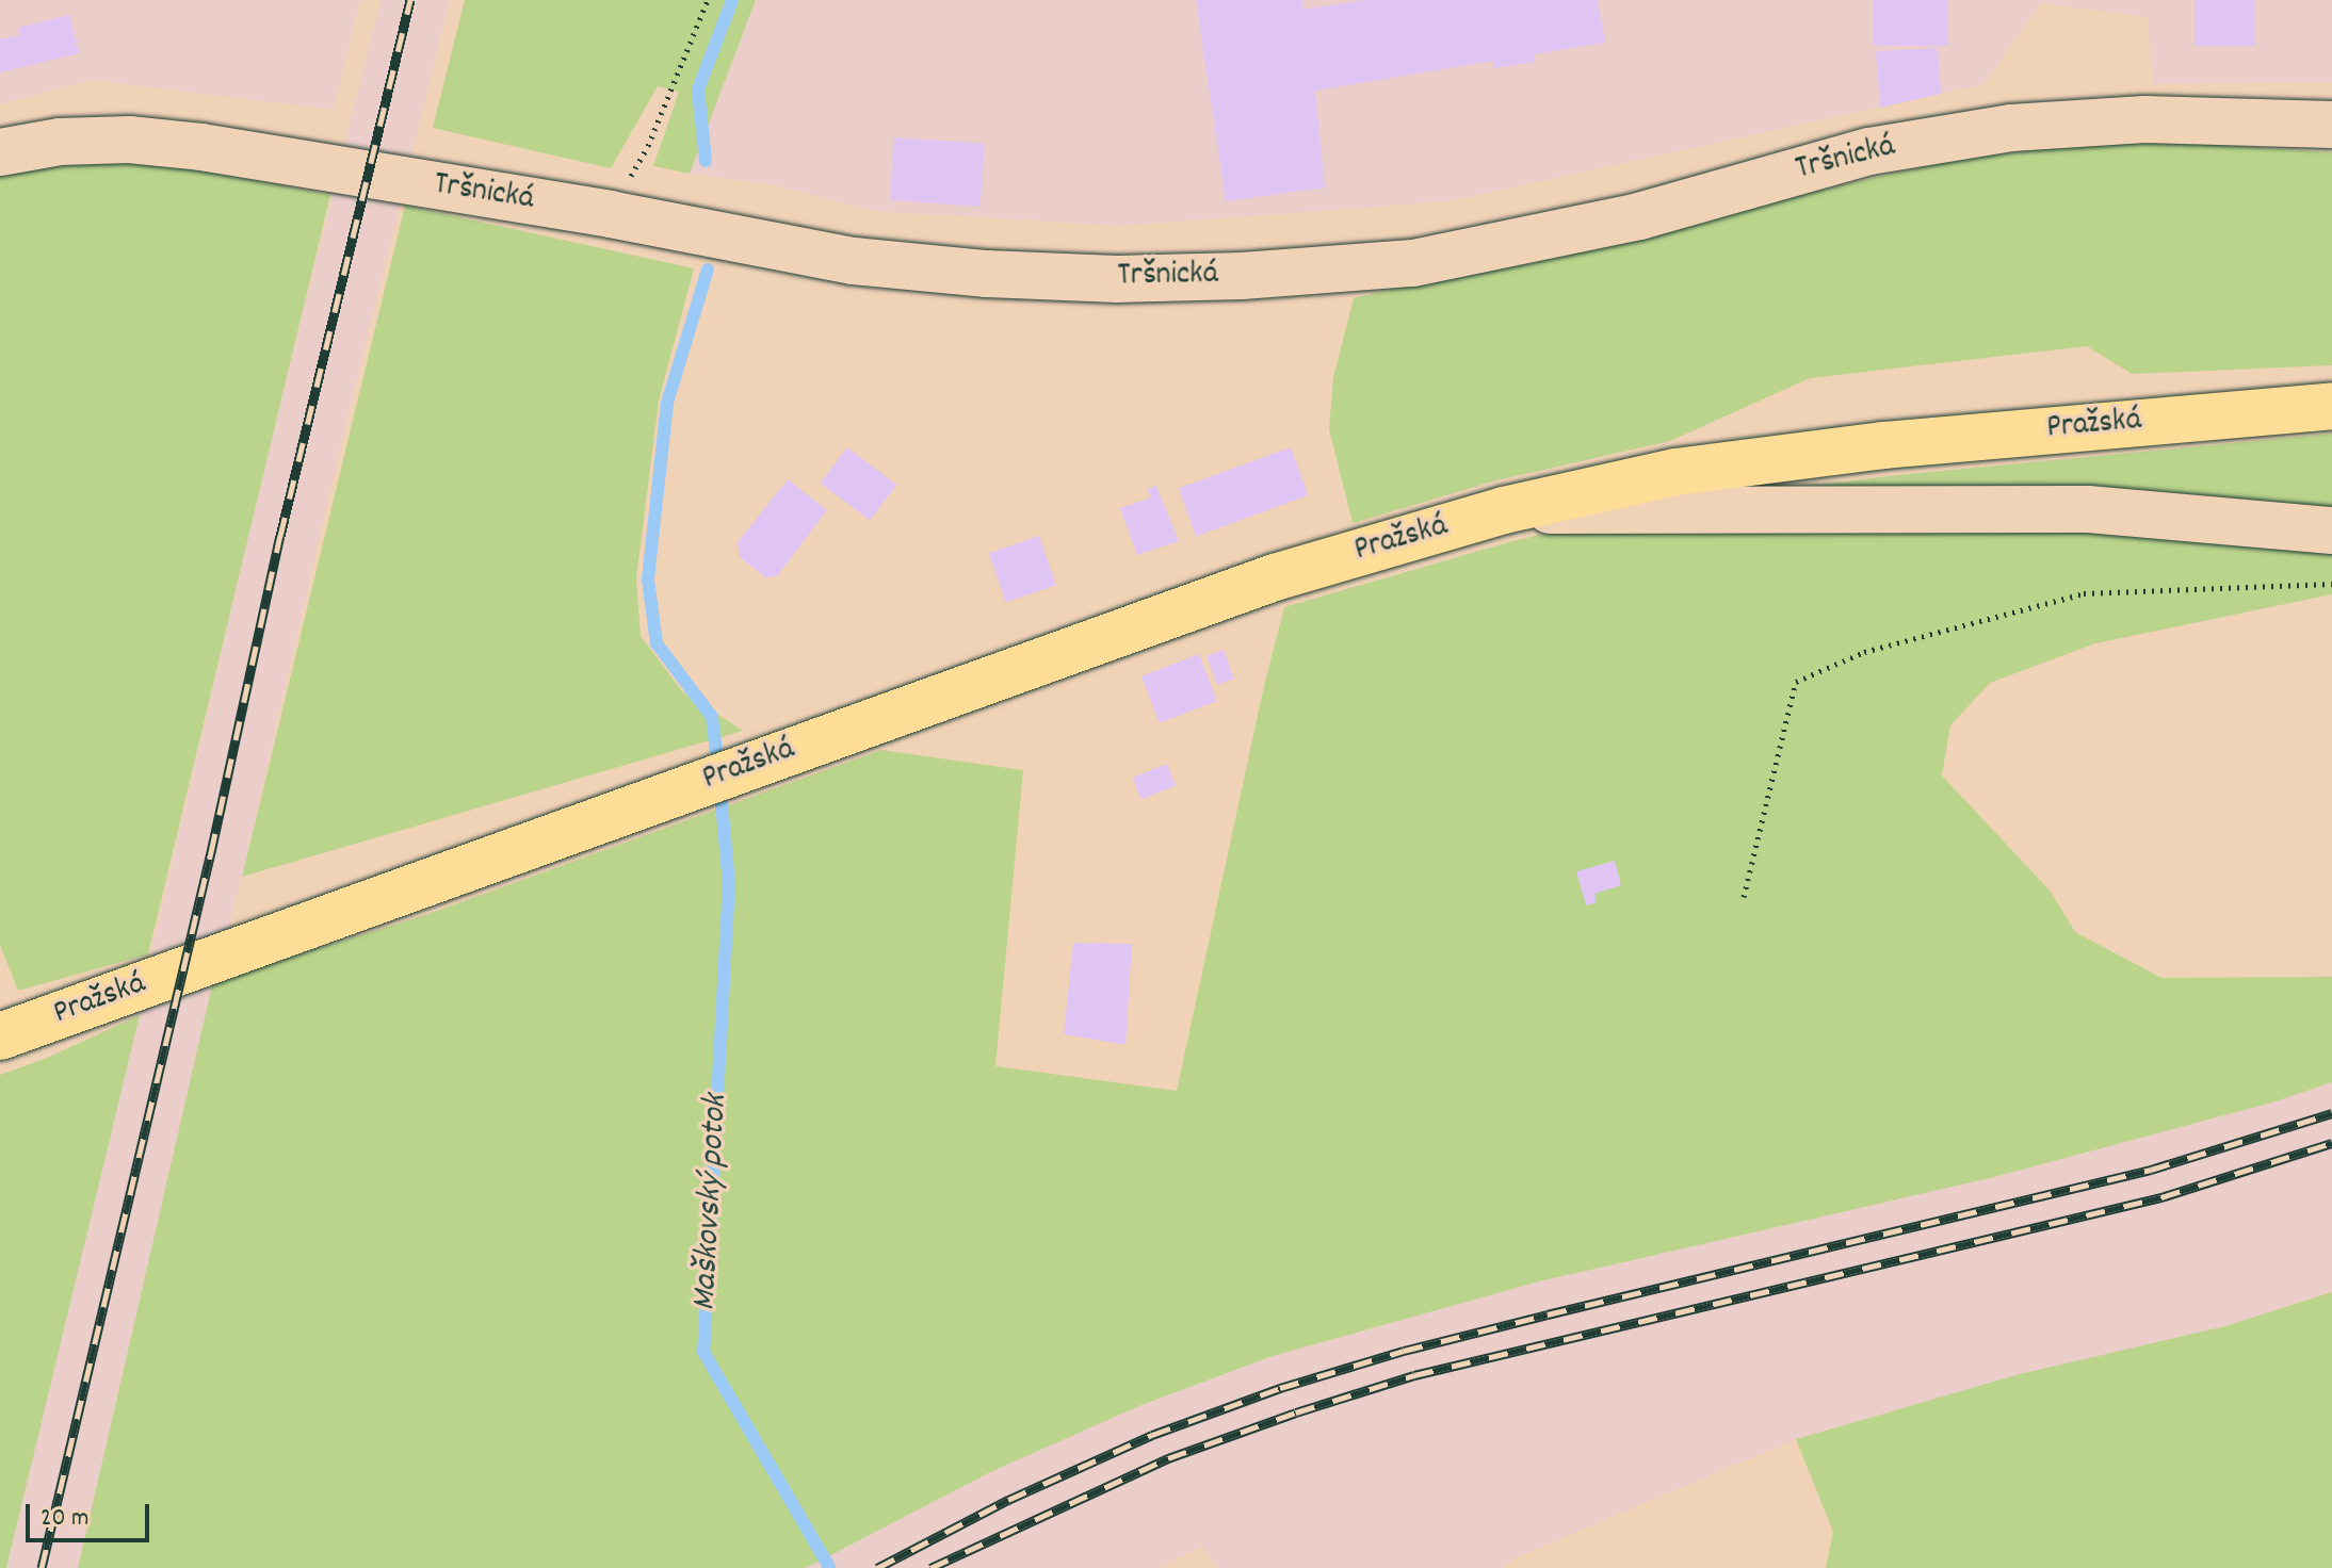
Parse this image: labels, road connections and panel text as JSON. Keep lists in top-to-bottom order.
{
  "streets": {
    "main road": ["Pražská"],
    "street": ["Tršnická"]
  },
  "water": ["Maškovský potok"],
  "scale_bar": "20 m"
}
